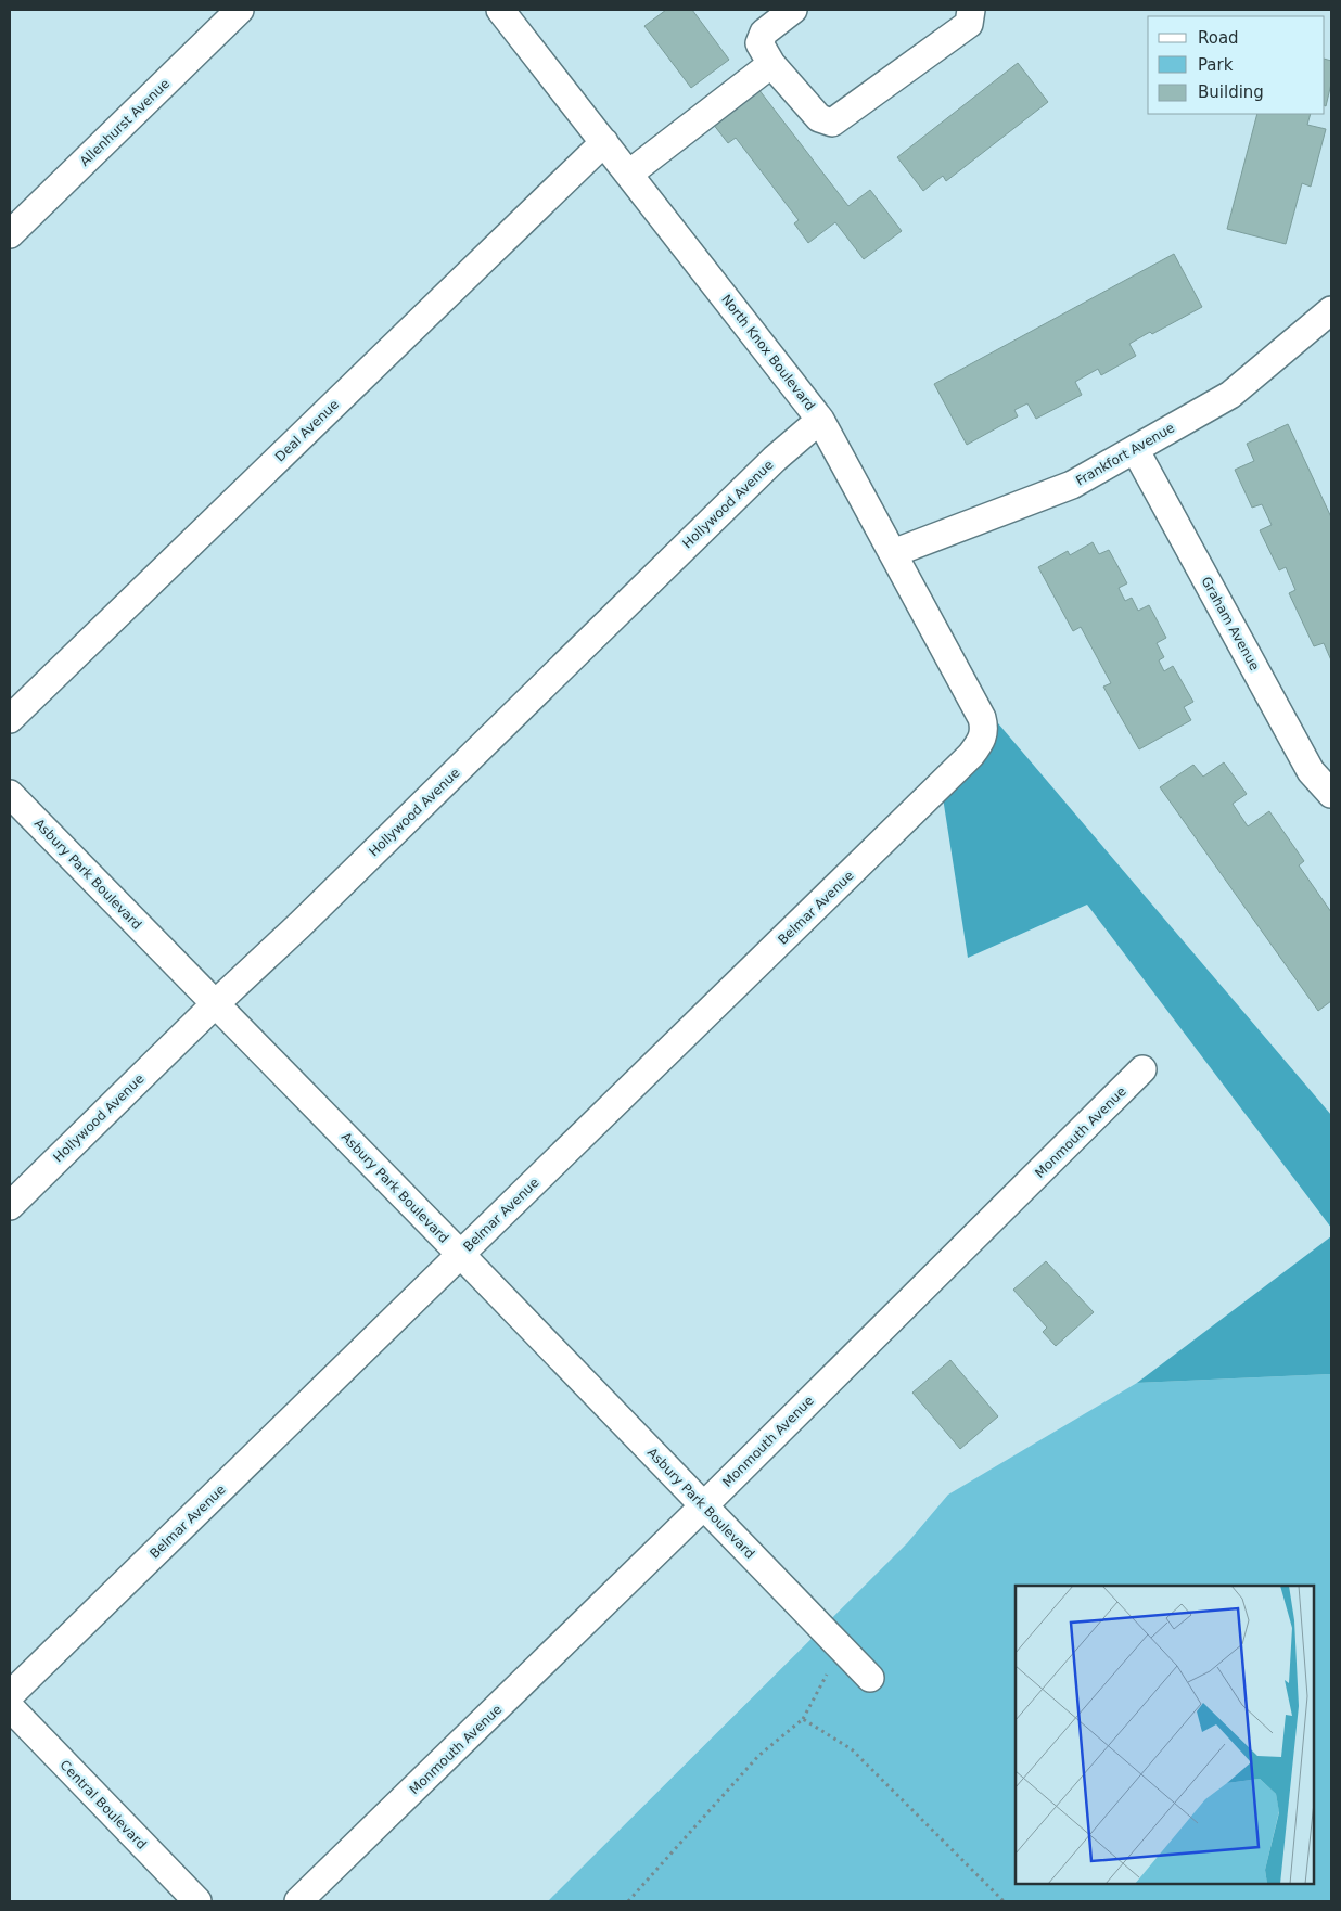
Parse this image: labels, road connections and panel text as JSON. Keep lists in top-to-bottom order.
{
  "streets": {
    "street": [
      "Allenhurst Avenue",
      "North Knox Boulevard",
      "Deal Avenue",
      "Frankfort Avenue",
      "Hollywood Avenue",
      "Graham Avenue",
      "Asbury Park Boulevard",
      "Belmar Avenue",
      "Monmouth Avenue",
      "Central Boulevard"
    ]
  },
  "crossings": [
    ["North Knox Boulevard", "Deal Avenue"],
    ["North Knox Boulevard", "Frankfort Avenue"],
    ["North Knox Boulevard", "Hollywood Avenue"],
    ["North Knox Boulevard", "Belmar Avenue"],
    ["Frankfort Avenue", "Graham Avenue"],
    ["Hollywood Avenue", "Asbury Park Boulevard"],
    ["Asbury Park Boulevard", "Belmar Avenue"],
    ["Asbury Park Boulevard", "Monmouth Avenue"]
  ],
  "legend": ["Road", "Park", "Building"]
}
